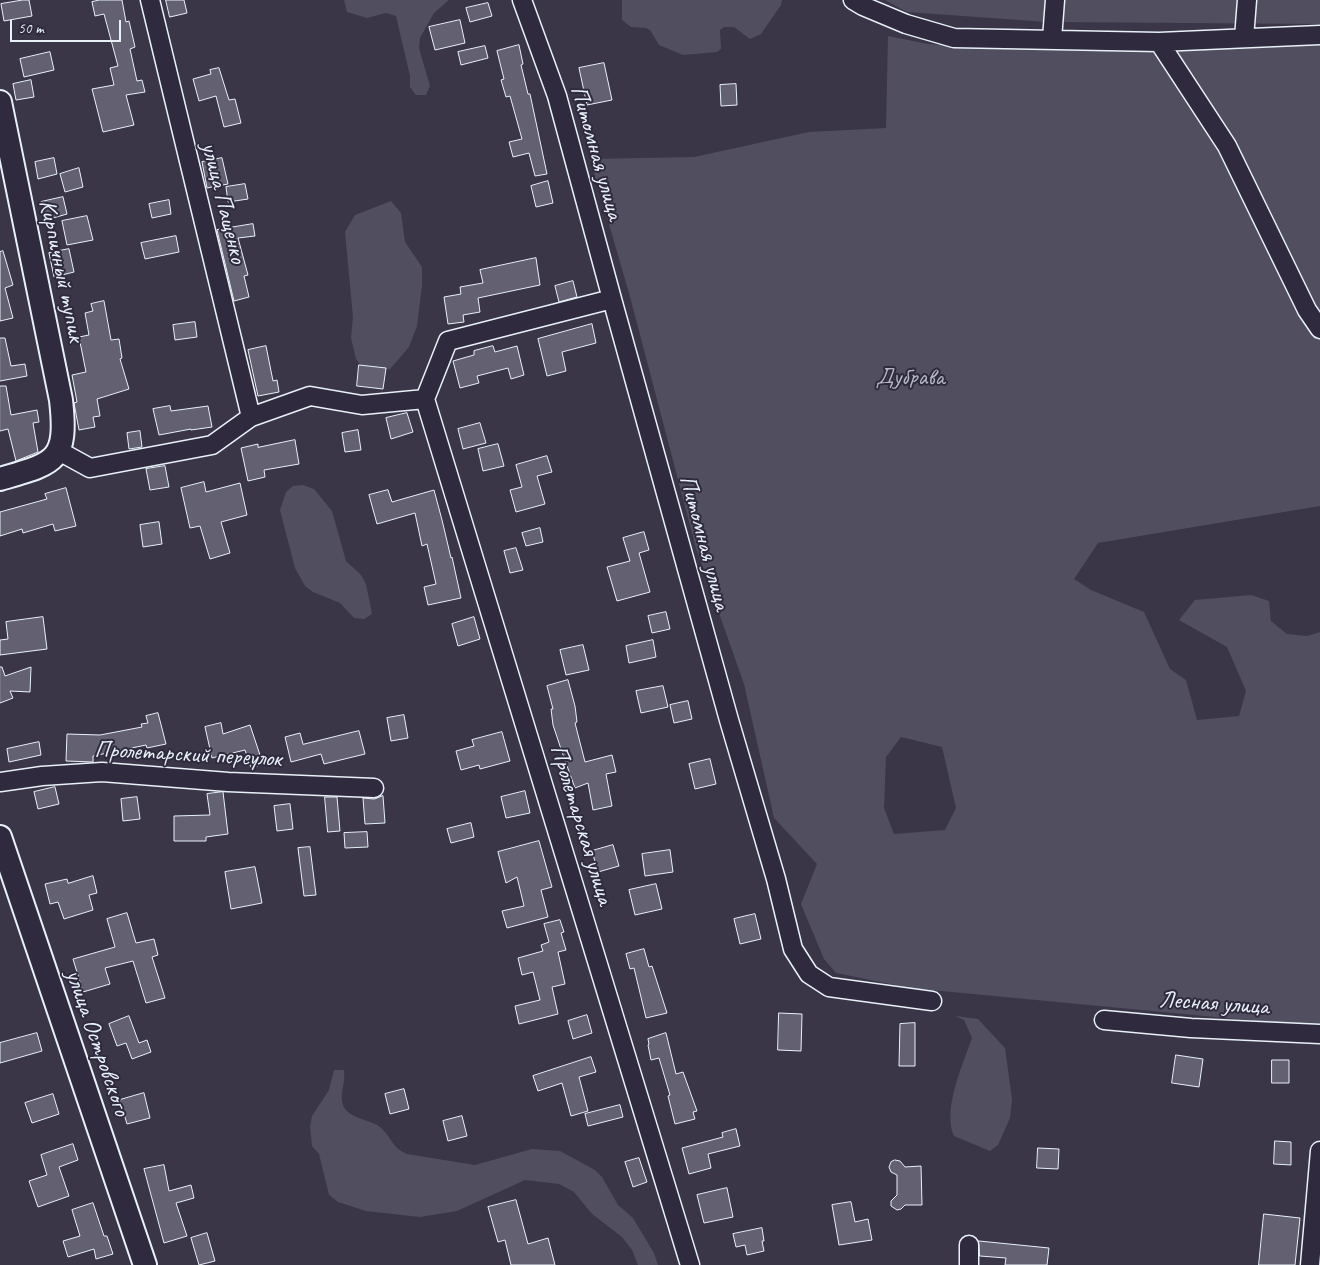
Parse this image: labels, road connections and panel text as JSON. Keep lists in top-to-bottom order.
{
  "streets": {
    "street": [
      "Питомная улица",
      "улица Пащенко",
      "Кирпичный тупик",
      "Пролетарский переулок",
      "Пролетарская улица",
      "Лесная улица",
      "улица Островского"
    ]
  },
  "parks": ["Дубрава"],
  "scale_bar": "50 m"
}
